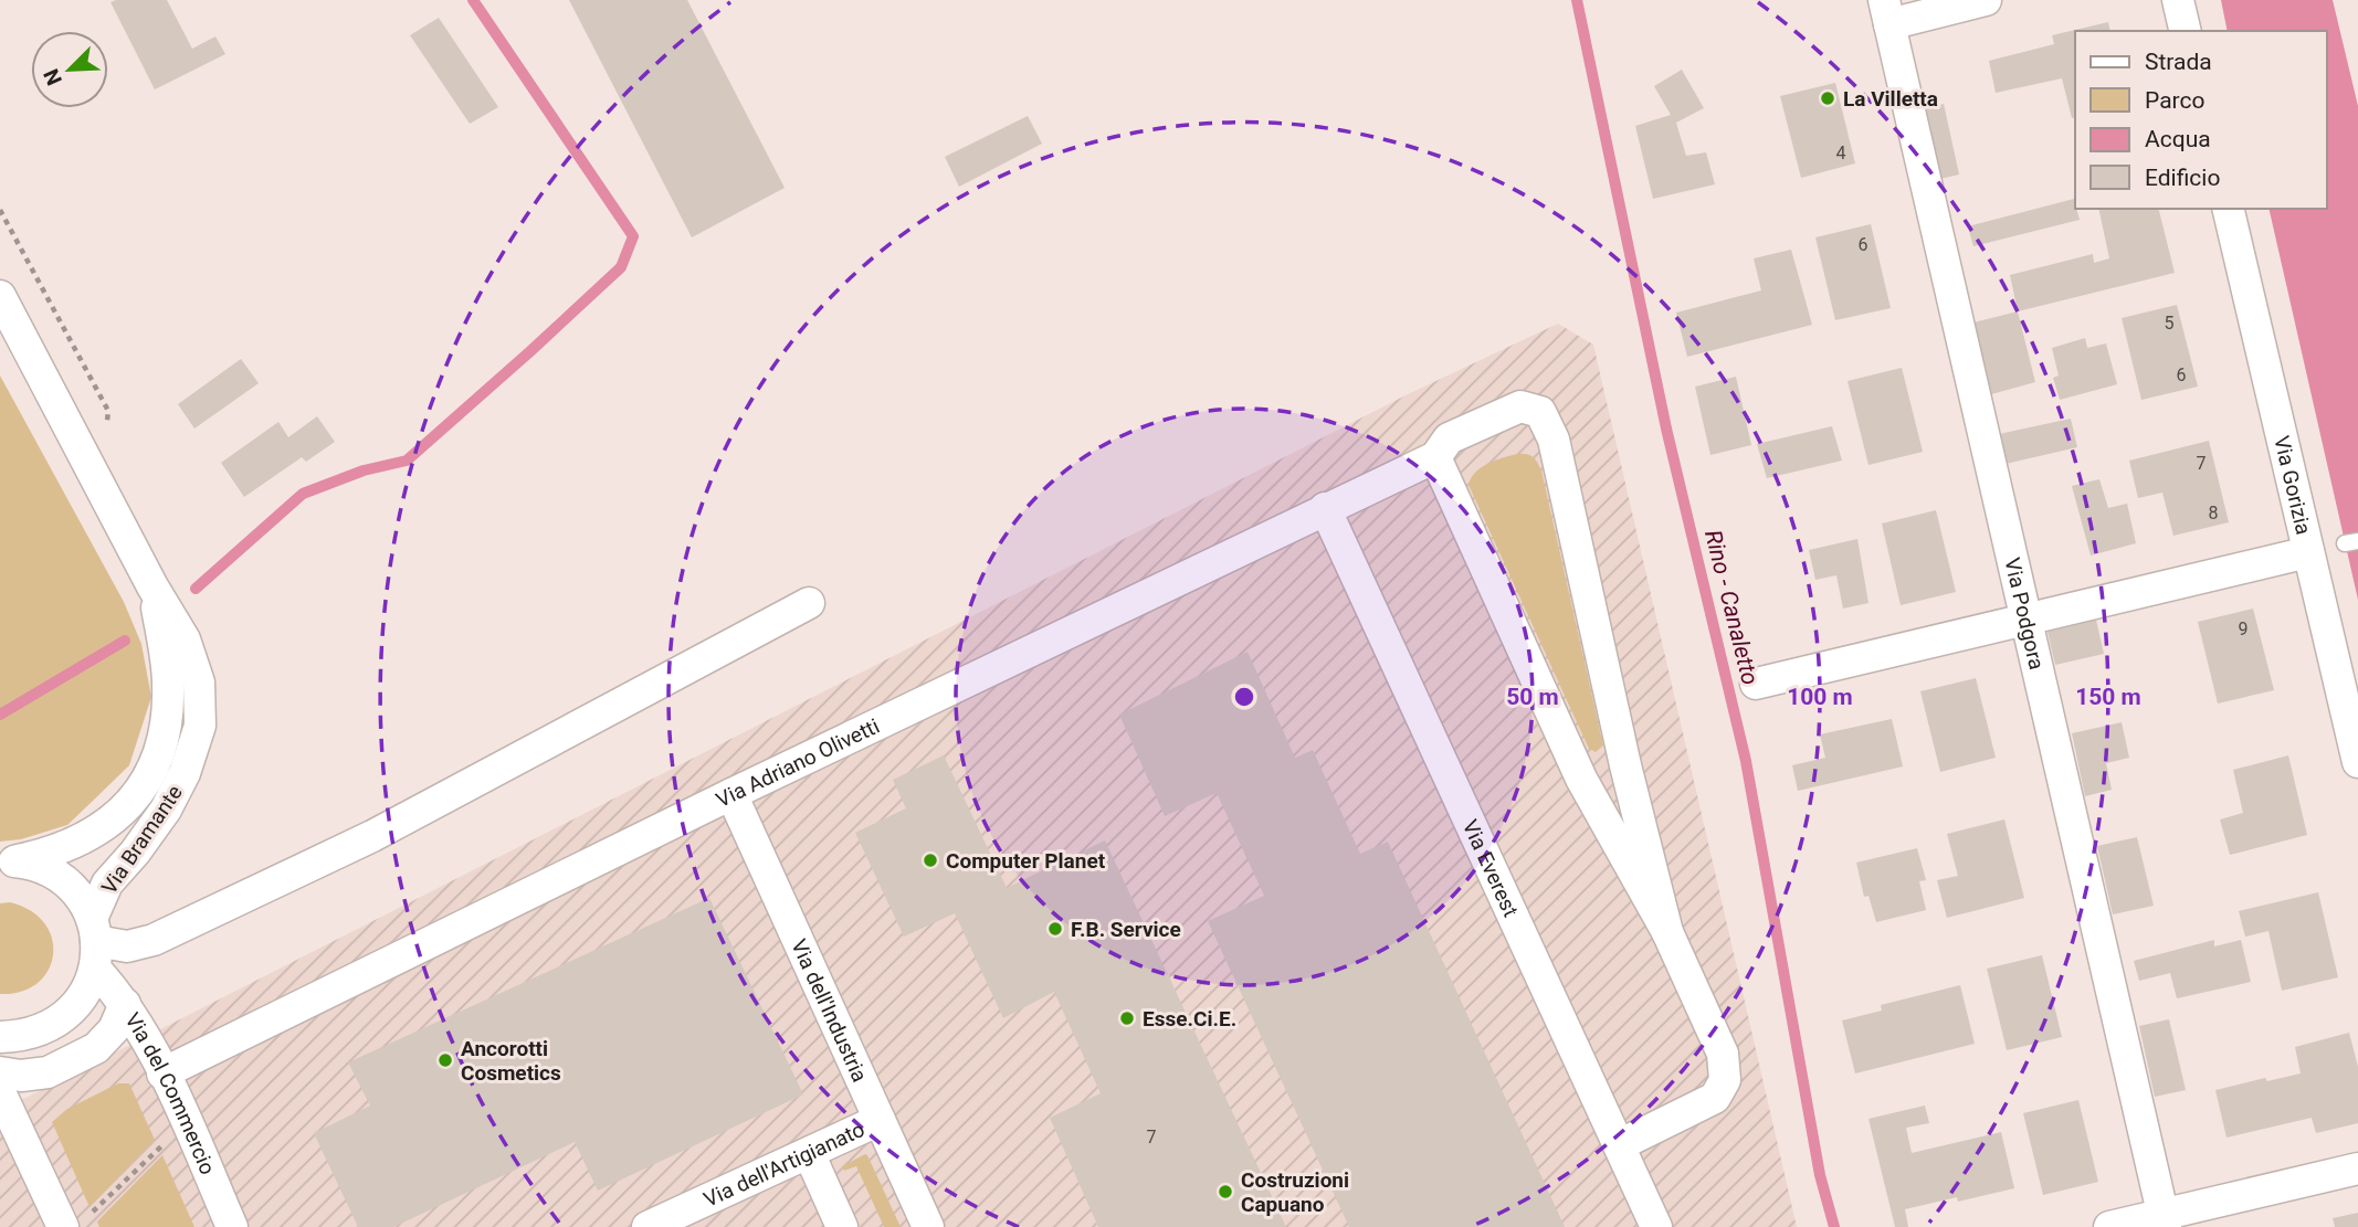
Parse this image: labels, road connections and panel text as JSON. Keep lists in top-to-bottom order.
{
  "streets": {
    "street": [
      "Via Gorizia",
      "Via Podgora",
      "Via Adriano Olivetti",
      "Via Bramante",
      "Via Everest",
      "Via dell'Industria",
      "Via del Commercio",
      "Via dell'Artigianato"
    ]
  },
  "crossings": [
    ["Via Adriano Olivetti", "Via Everest"],
    ["Via Adriano Olivetti", "Via dell'Industria"],
    ["Via Adriano Olivetti", "Via del Commercio"],
    ["Via Bramante", "Via del Commercio"],
    ["Via dell'Industria", "Via dell'Artigianato"]
  ],
  "water": ["Rino - Canaletto"],
  "places": [
    "La Villetta",
    "Computer Planet",
    "F.B. Service",
    "Esse.Ci.E.",
    "Ancorotti Cosmetics",
    "Costruzioni Capuano"
  ],
  "house_numbers": [
    "4",
    "6",
    "5",
    "6",
    "7",
    "8",
    "9",
    "7"
  ],
  "legend": [
    "Strada",
    "Parco",
    "Acqua",
    "Edificio"
  ],
  "north": "bottom left",
  "rings": ["50 m", "100 m", "150 m"]
}
